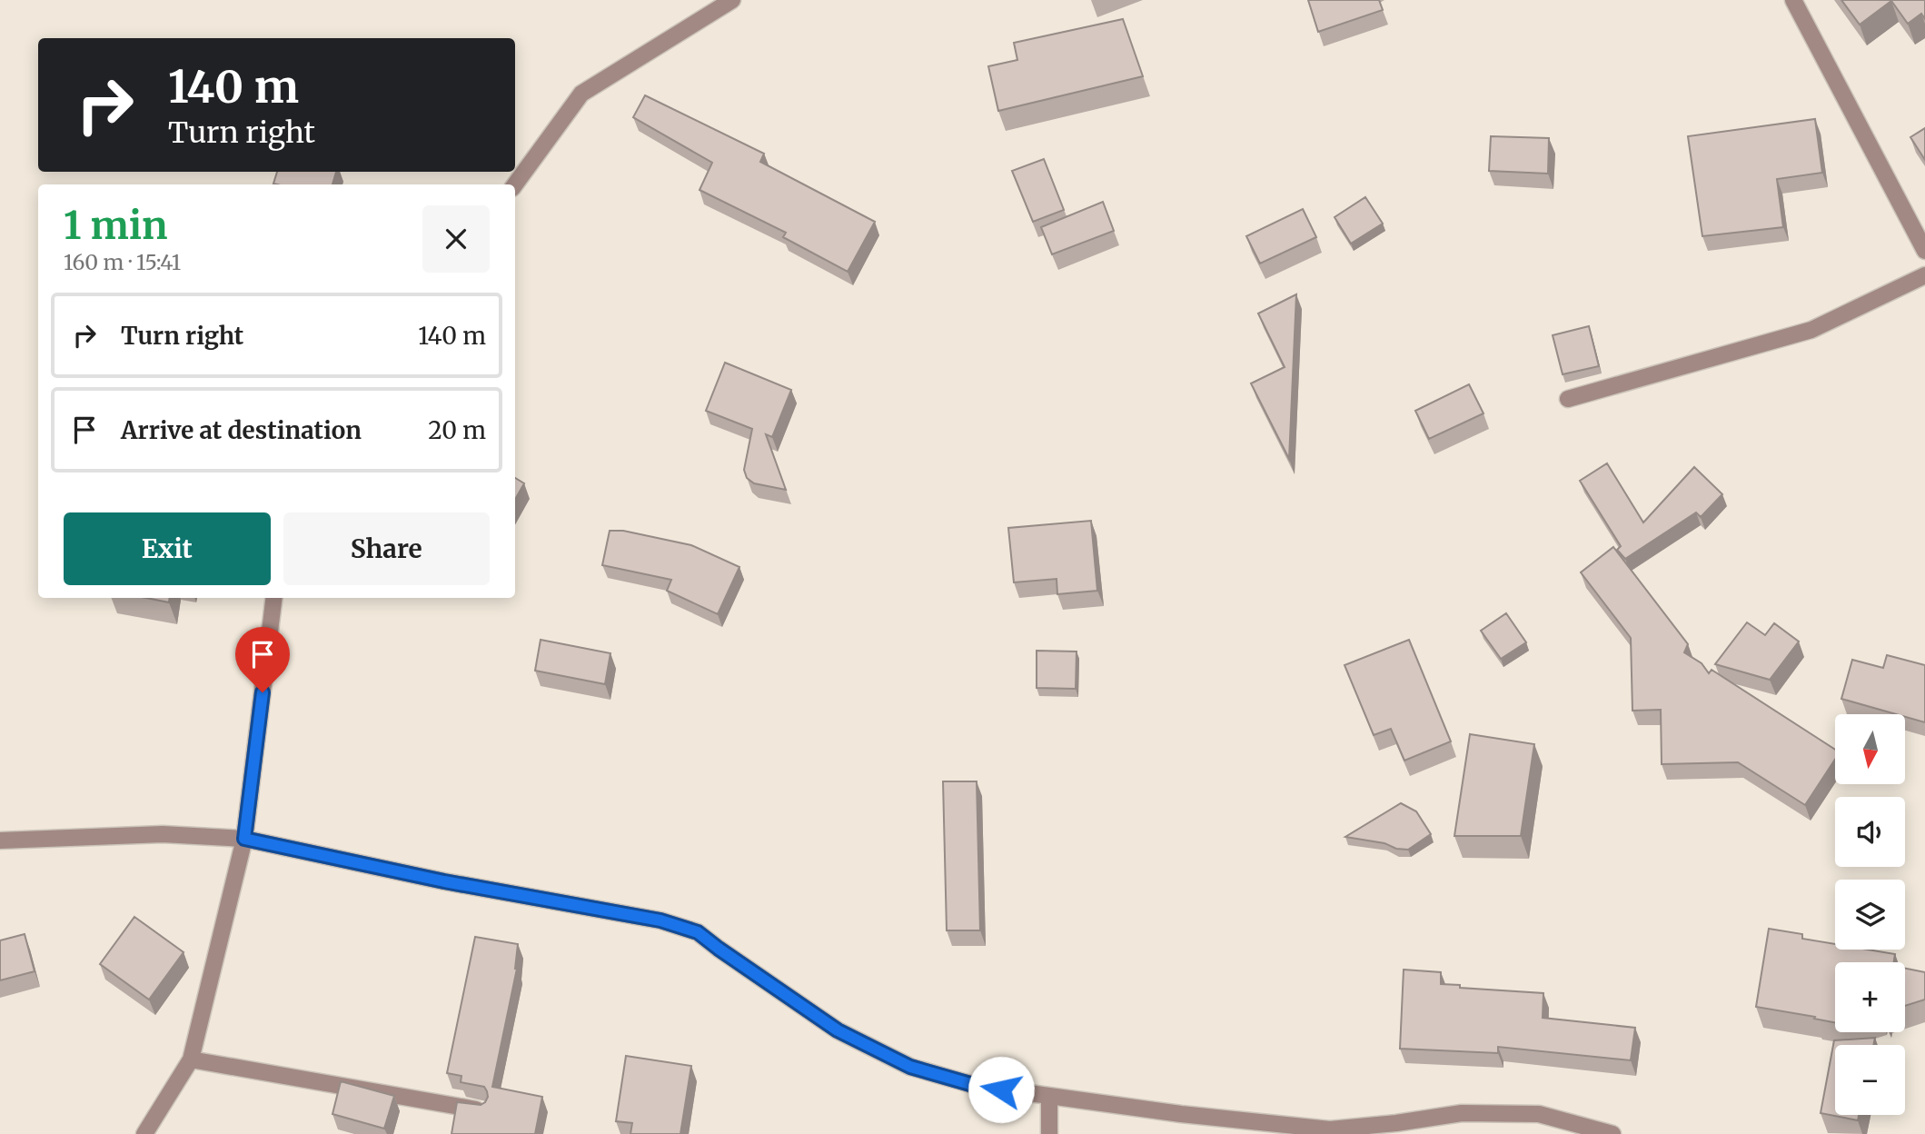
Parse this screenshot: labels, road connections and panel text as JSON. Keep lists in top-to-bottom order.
{
  "north": "bottom",
  "page": {
    "turn": ["140 m", "Turn right"],
    "heading": ["1 min", "160 m · 15:41"],
    "list": [
      {
        "name": "Turn right",
        "value": "140 m"
      },
      {
        "name": "Arrive at destination",
        "value": "20 m"
      }
    ],
    "buttons": ["Exit", "Share"],
    "map_buttons": ["+", "−"]
  }
}
